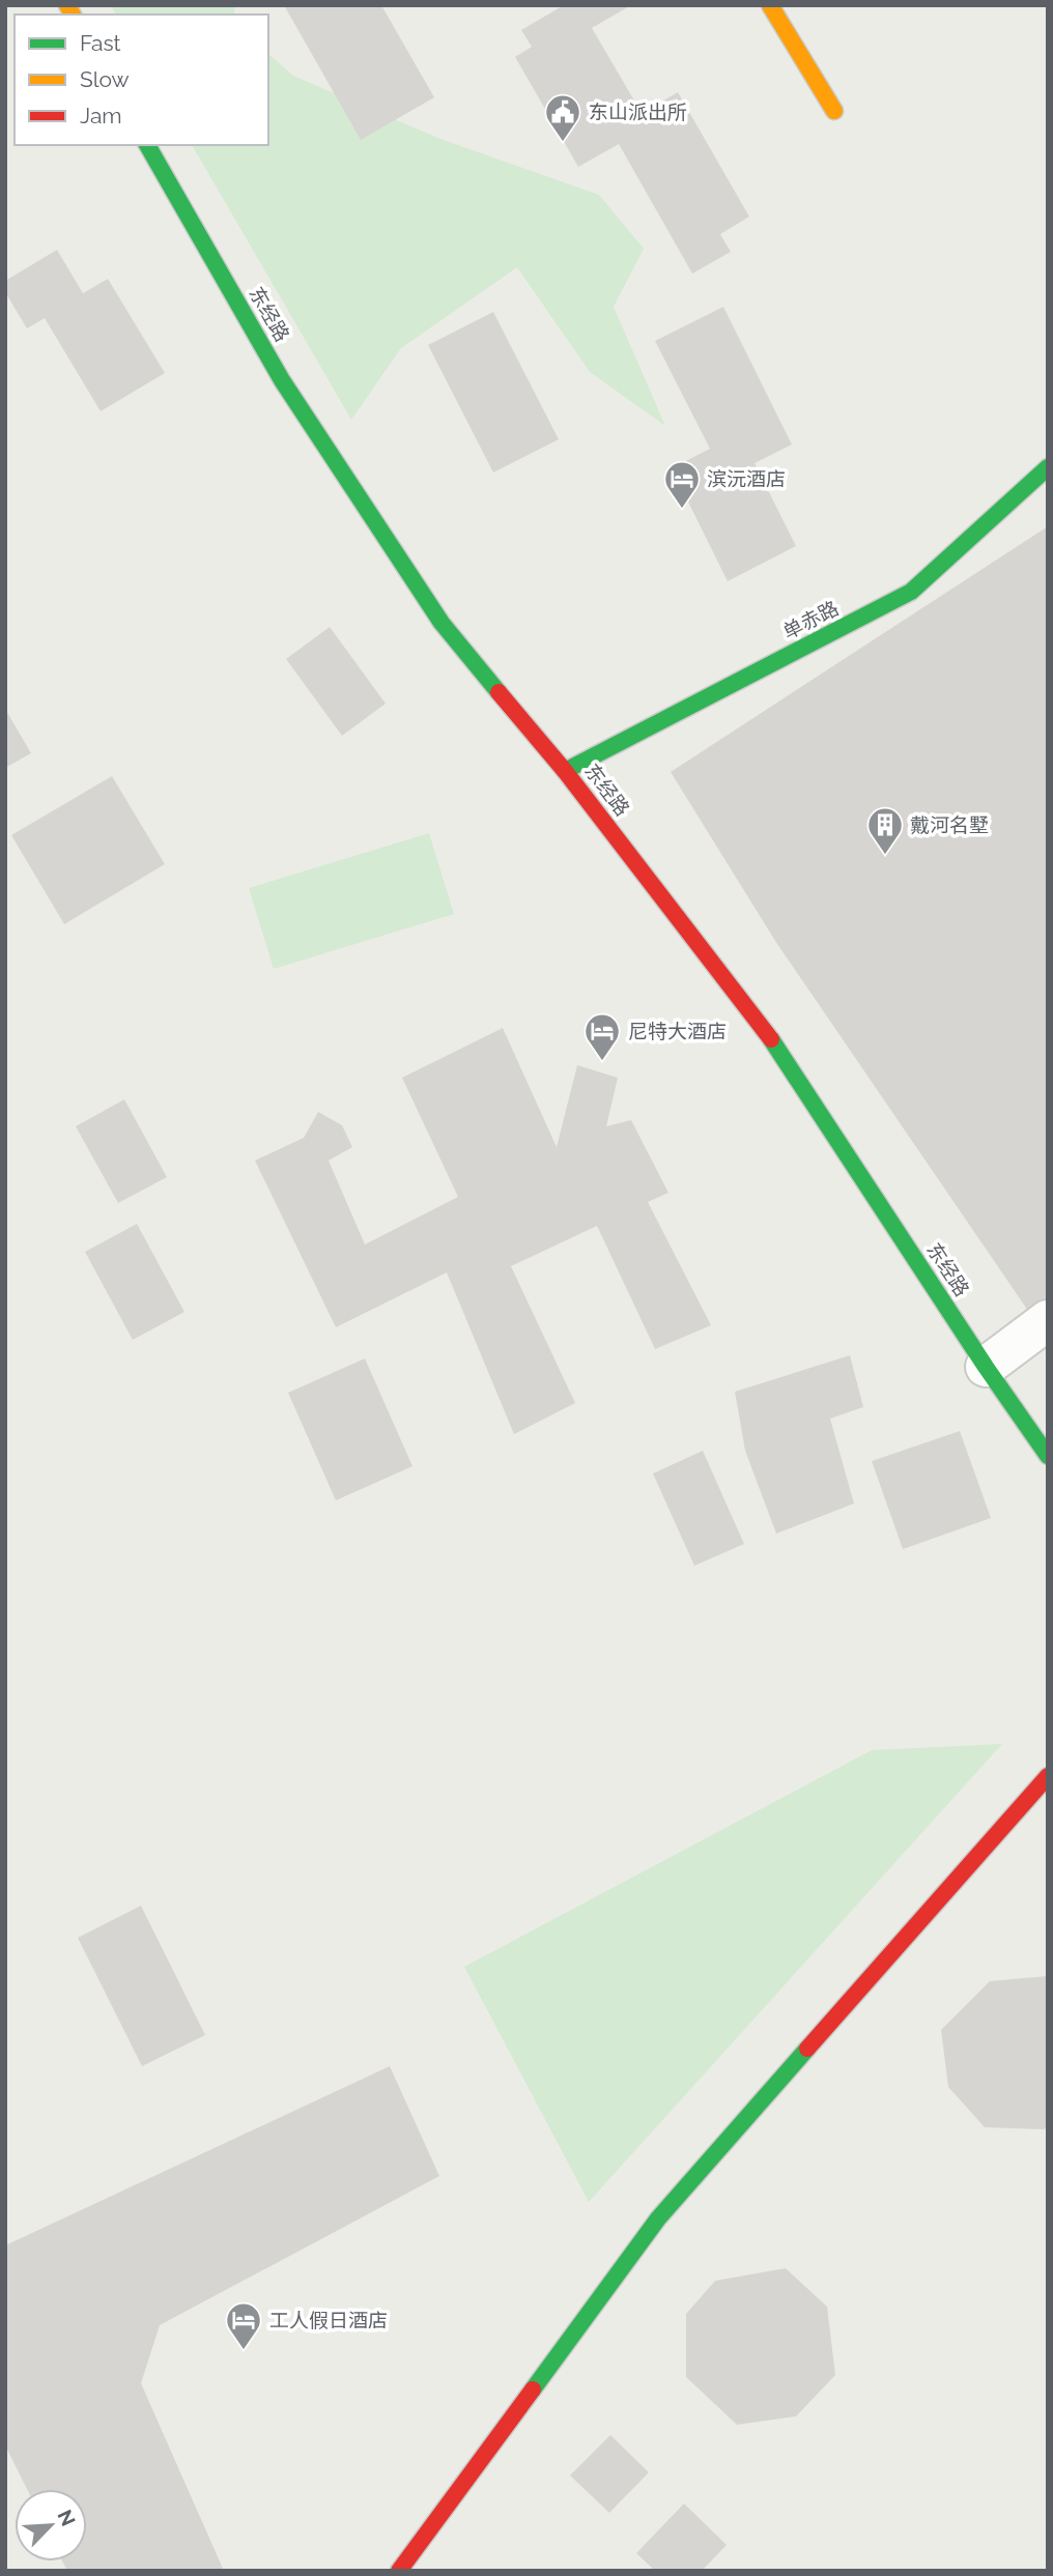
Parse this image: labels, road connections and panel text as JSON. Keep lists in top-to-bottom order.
{
  "streets": {
    "main road": ["东经路", "单赤路"]
  },
  "crossings": [
    ["东经路", "单赤路"]
  ],
  "places": {
    "public building": ["东山派出所"],
    "hotel": ["滨沅酒店", "尼特大酒店", "工人假日酒店"],
    "building": ["戴河名墅"]
  },
  "legend": ["Fast", "Slow", "Jam"],
  "north": "top right"
}
